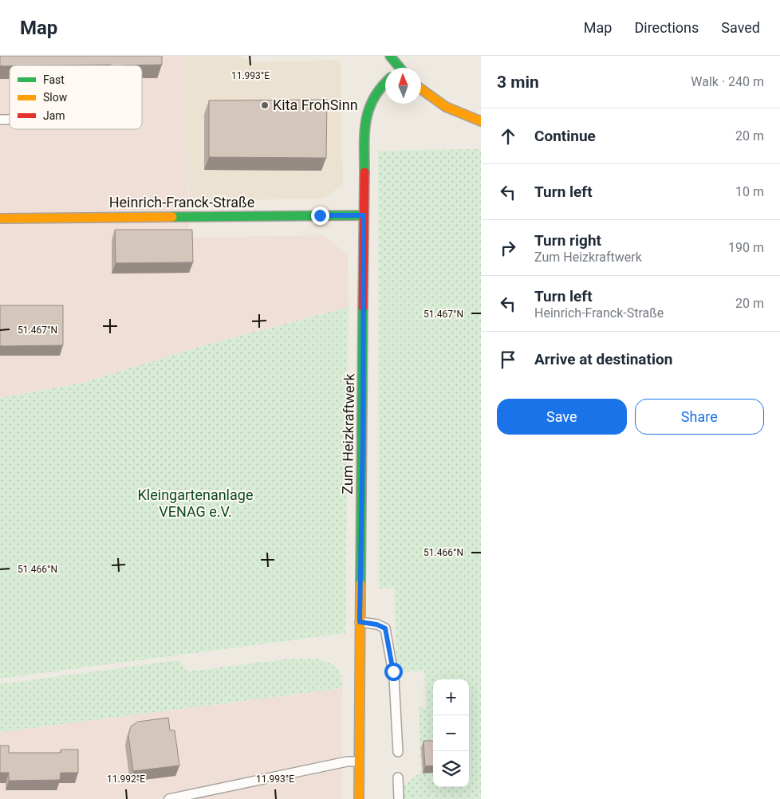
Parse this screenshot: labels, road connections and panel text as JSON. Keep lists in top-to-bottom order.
{
  "streets": {
    "street": ["Heinrich-Franck-Straße", "Zum Heizkraftwerk"]
  },
  "crossings": [
    ["Heinrich-Franck-Straße", "Zum Heizkraftwerk"]
  ],
  "parks": ["Kleingartenanlage VENAG e.V."],
  "places": ["Kita FrohSinn"],
  "legend": ["Fast", "Slow", "Jam"],
  "north": "top",
  "page": {
    "header": "Map",
    "nav": ["Map", "Directions", "Saved"],
    "heading": ["3 min", "Walk · 240 m"],
    "list": [
      ["Continue", "20 m"],
      ["Turn left", "10 m"],
      ["Turn right", "Zum Heizkraftwerk", "190 m"],
      ["Turn left", "Heinrich-Franck-Straße", "20 m"],
      "Arrive at destination"
    ],
    "buttons": ["Save", "Share"],
    "map_buttons": ["+", "−"]
  },
  "coordinates": [
    "11.993°E",
    "51.467°N",
    "51.466°N",
    "11.992°E"
  ]
}
